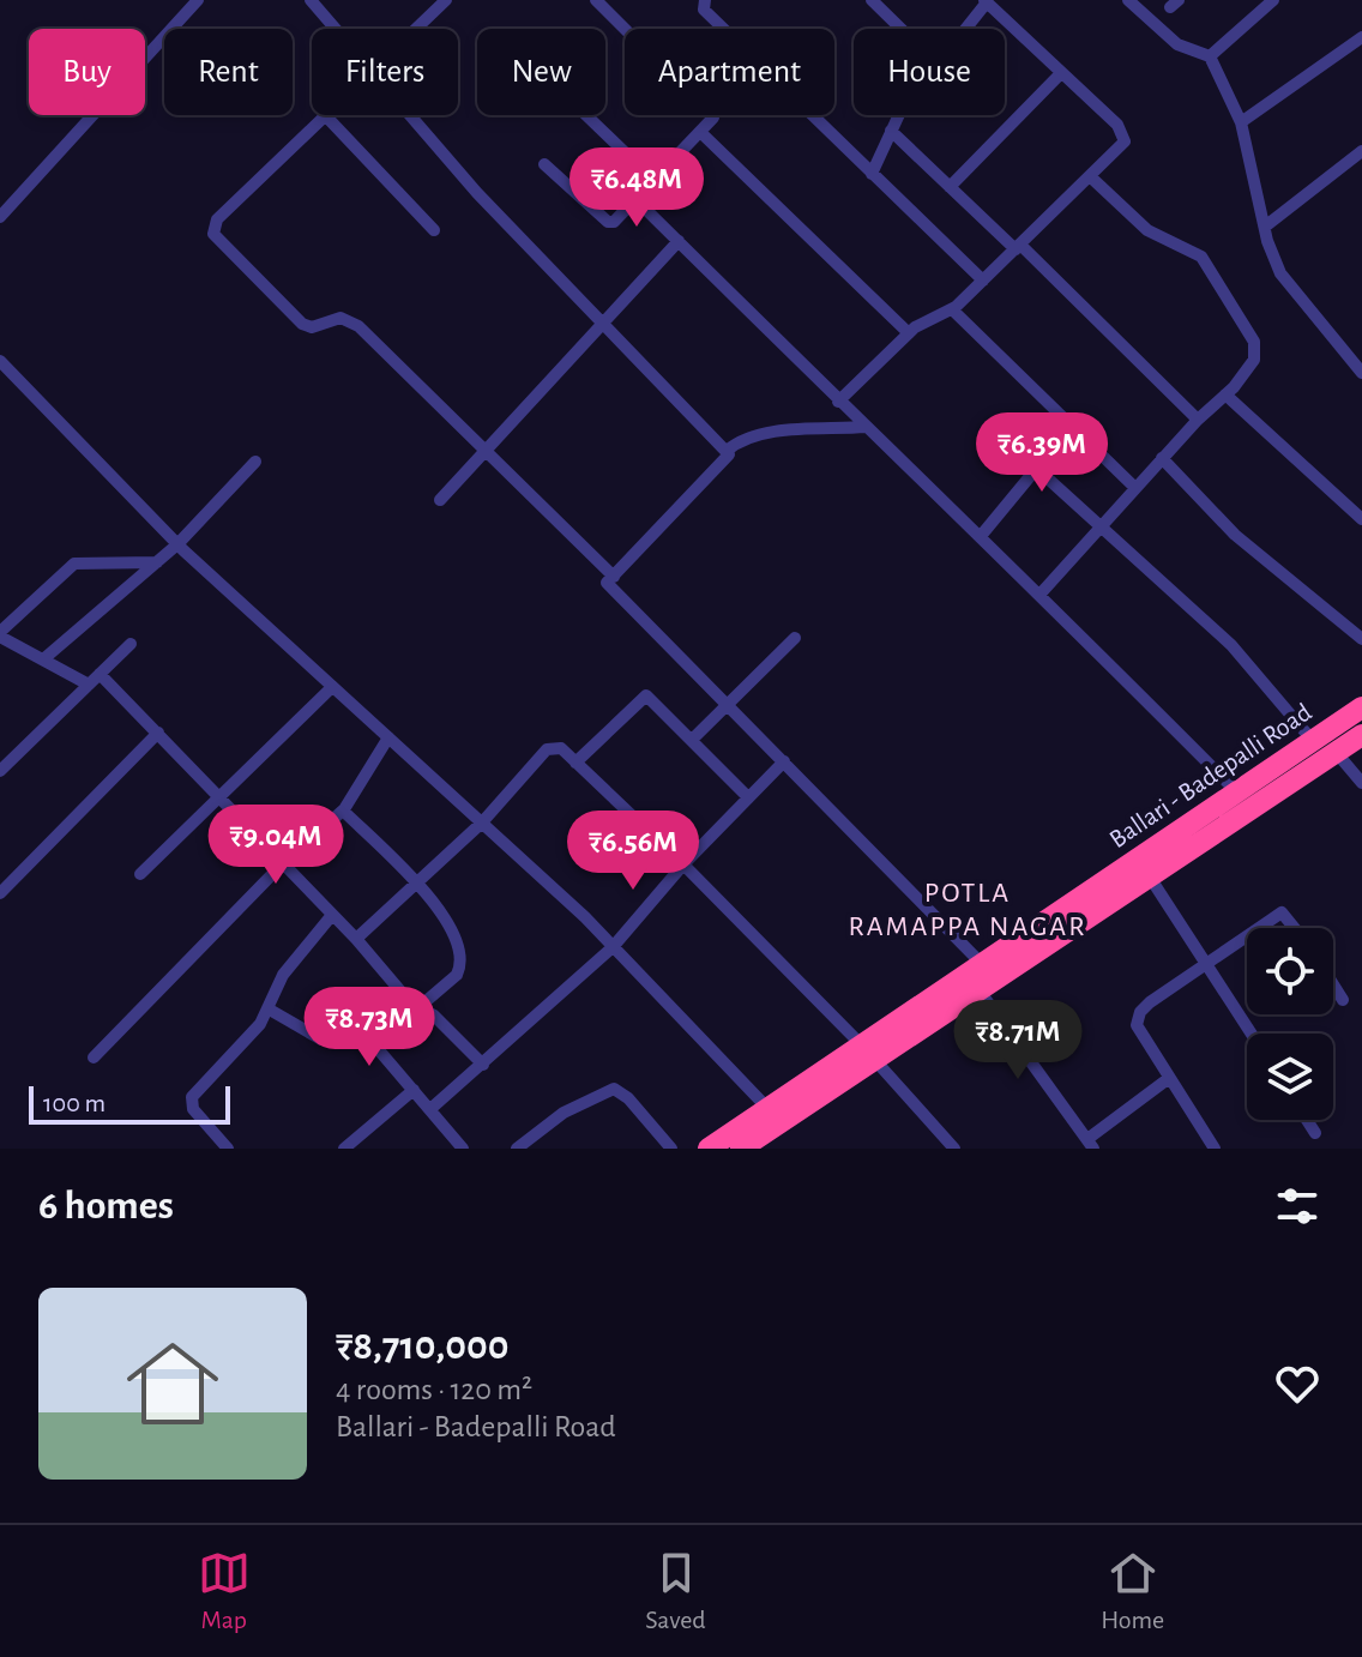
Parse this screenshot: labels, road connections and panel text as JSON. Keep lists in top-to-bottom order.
{
  "streets": {
    "highway": ["Ballari - Badepalli Road"]
  },
  "districts": ["POTLA RAMAPPA NAGAR"],
  "scale_bar": "100 m",
  "page": {
    "chip": [
      "Buy",
      "Rent",
      "Filters",
      "New",
      "Apartment",
      "House"
    ],
    "price": [
      "₹6.48M",
      "₹6.39M",
      "₹9.04M",
      "₹6.56M",
      "₹8.73M",
      "₹8.71M"
    ],
    "scale": "100 m",
    "heading": "6 homes",
    "list": [
      {
        "name": "₹8,710,000",
        "note": "4 rooms · 120 m² · Ballari - Badepalli Road"
      }
    ],
    "tabs": ["Map", "Saved", "Home"]
  }
}
